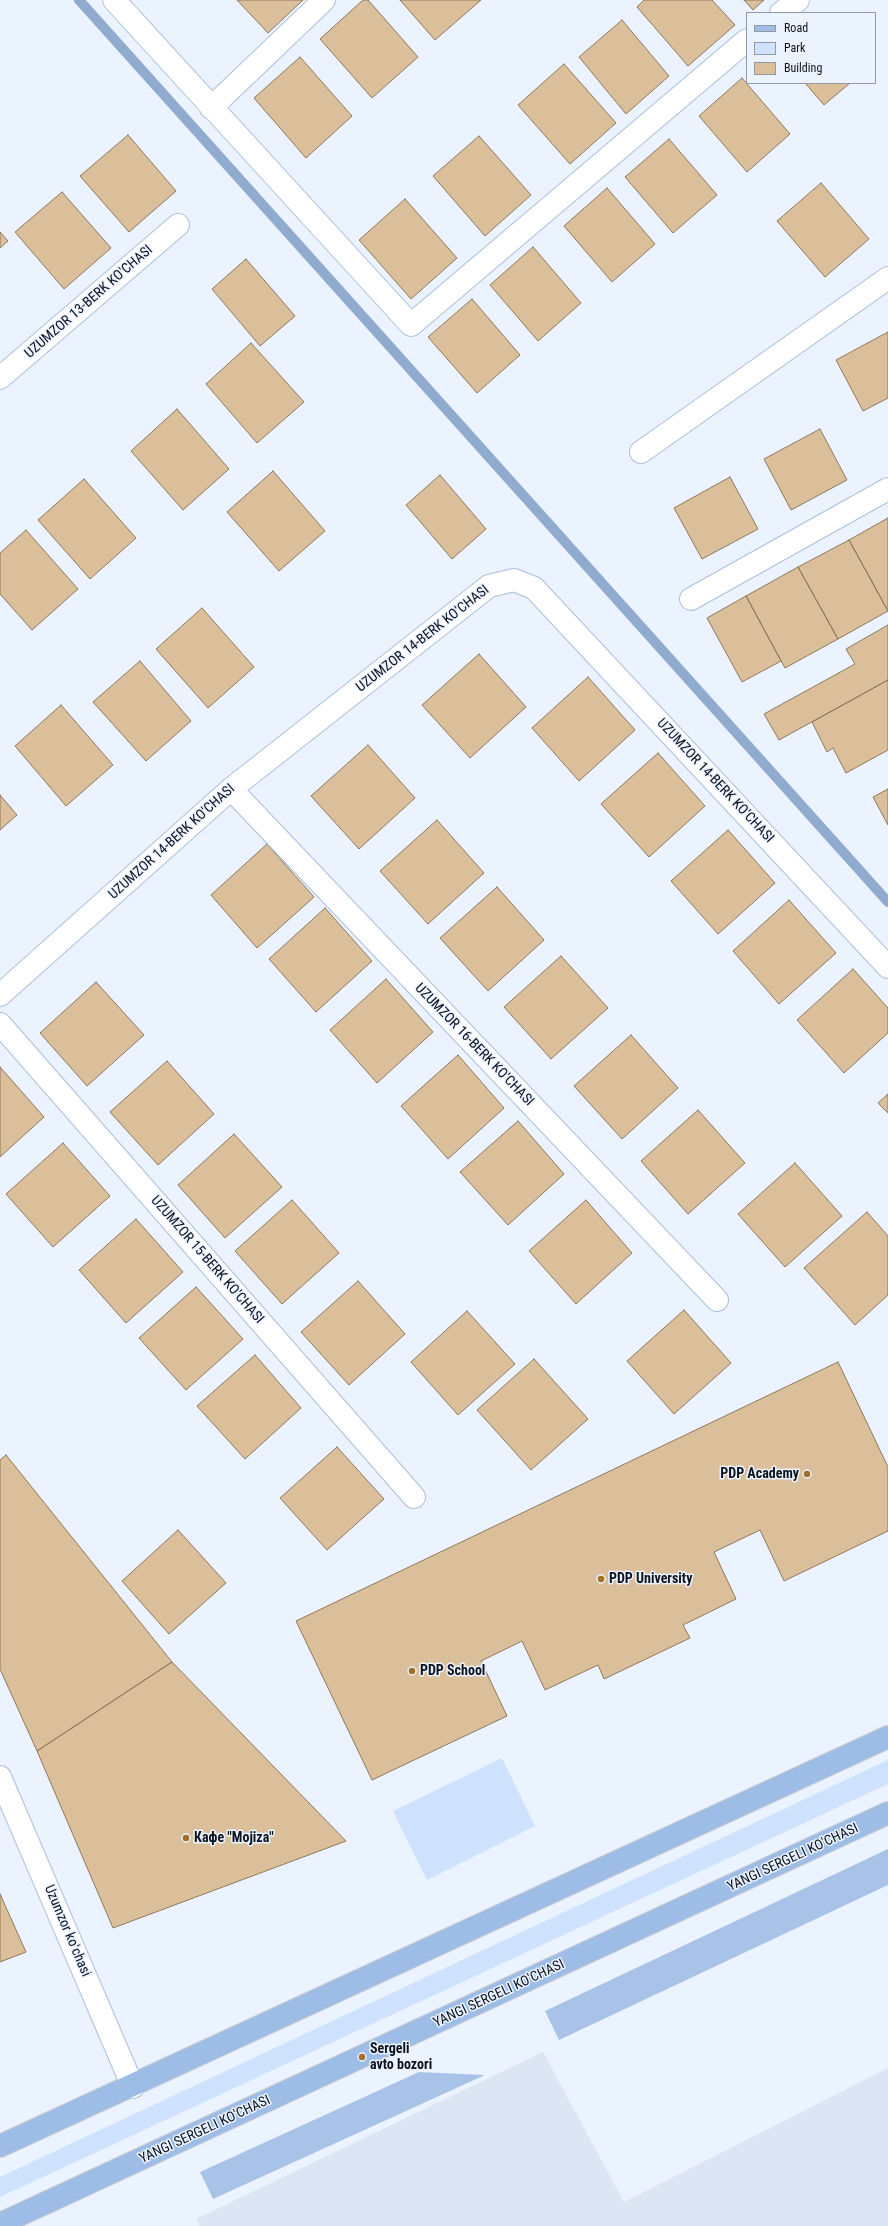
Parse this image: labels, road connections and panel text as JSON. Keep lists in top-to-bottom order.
{
  "streets": {
    "main road": ["YANGI SERGELI KO'CHASI"],
    "street": [
      "UZUMZOR 13-BERK KO'CHASI",
      "UZUMZOR 14-BERK KO'CHASI",
      "UZUMZOR 16-BERK KO'CHASI",
      "UZUMZOR 15-BERK KO'CHASI",
      "Uzumzor koʻchasi"
    ]
  },
  "crossings": [
    ["UZUMZOR 14-BERK KO'CHASI", "UZUMZOR 16-BERK KO'CHASI"]
  ],
  "places": [
    "PDP Academy",
    "PDP University",
    "PDP School",
    "Кафе \"Mojiza\"",
    "Sergeli avto bozori"
  ],
  "legend": ["Road", "Park", "Building"]
}
